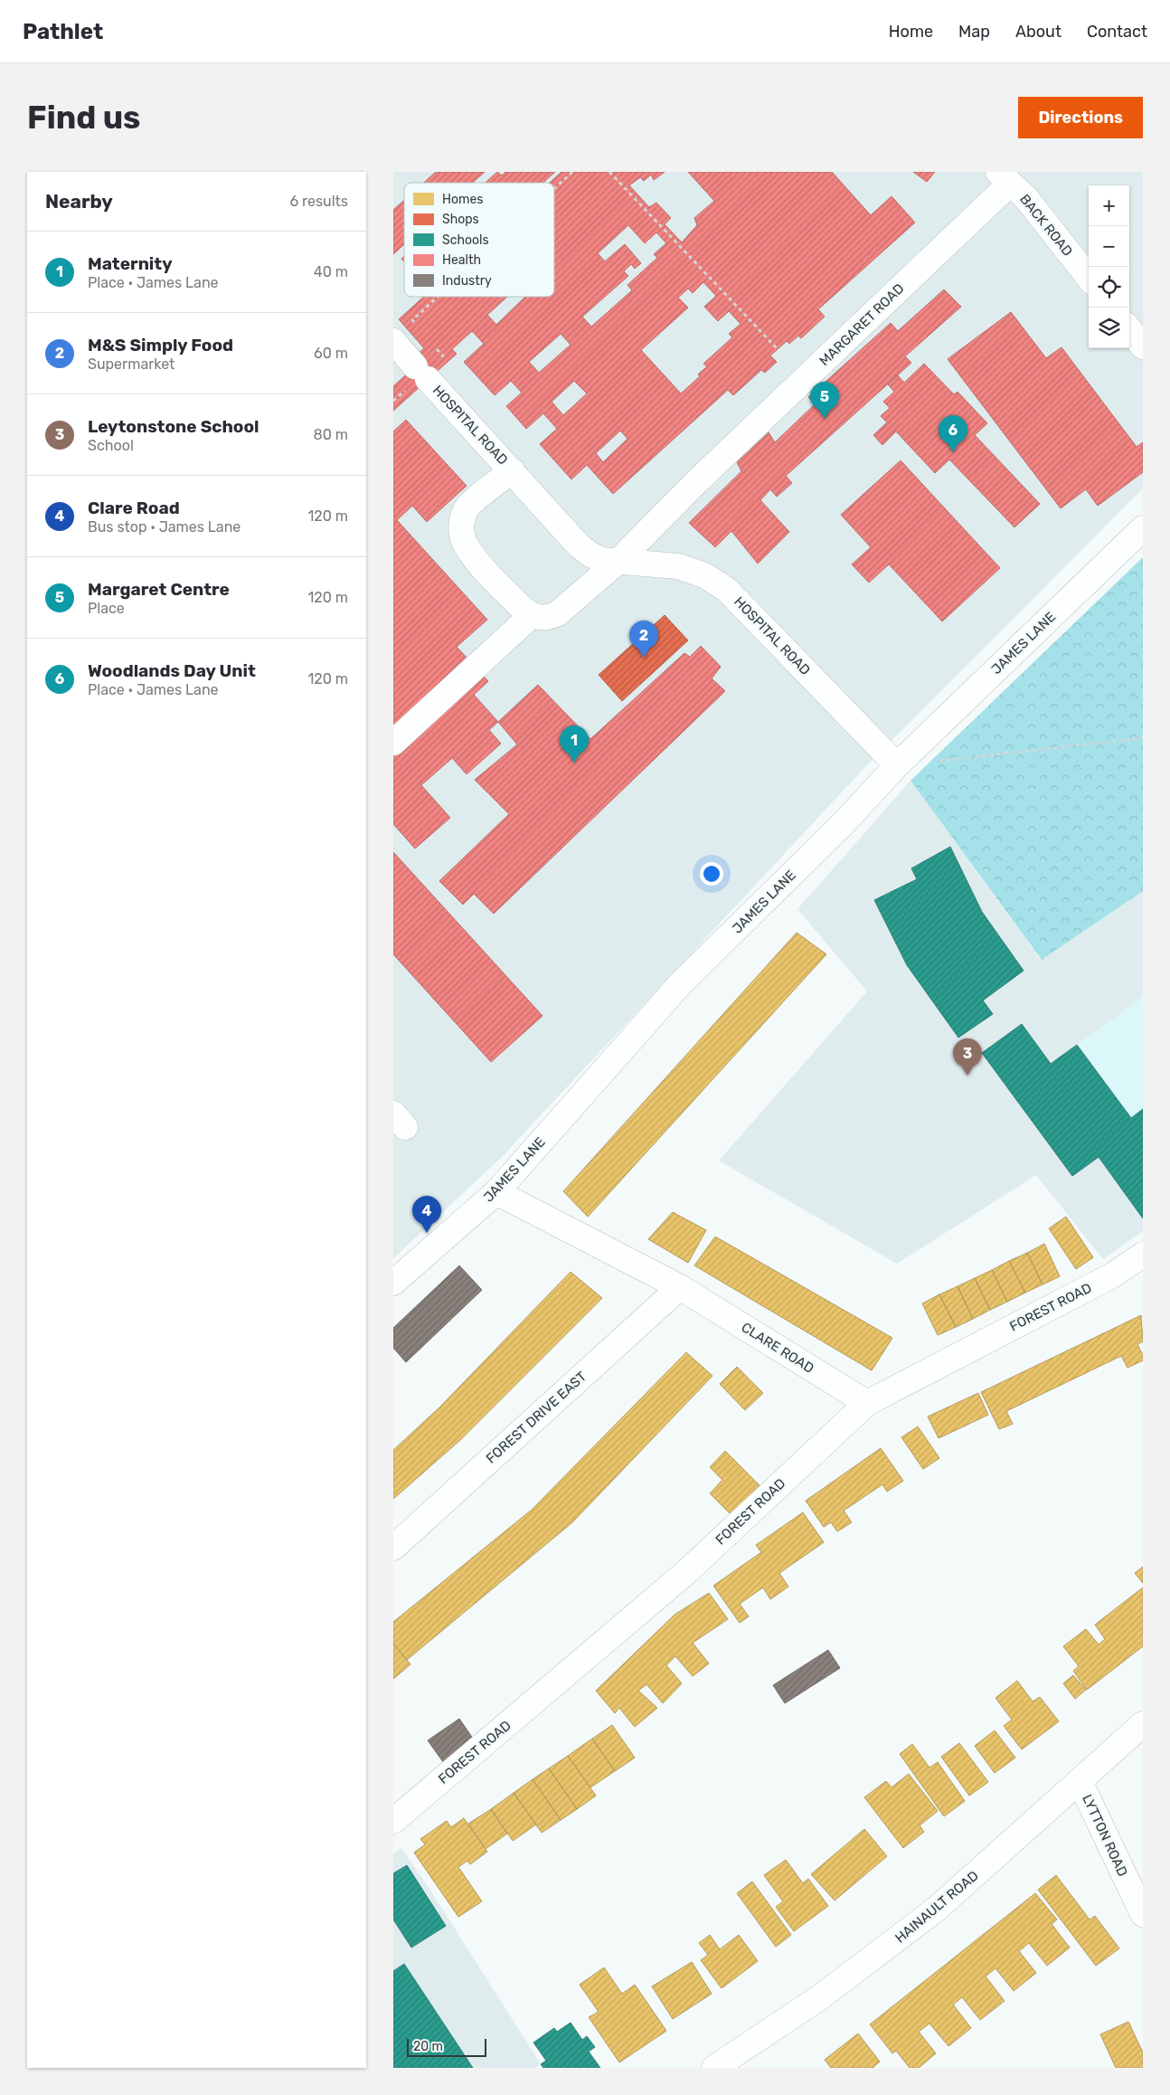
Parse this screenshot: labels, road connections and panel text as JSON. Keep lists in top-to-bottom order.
{
  "streets": {
    "street": [
      "BACK ROAD",
      "MARGARET ROAD",
      "HOSPITAL ROAD",
      "JAMES LANE",
      "FOREST ROAD",
      "CLARE ROAD",
      "FOREST DRIVE EAST",
      "LYTTON ROAD",
      "HAINAULT ROAD"
    ]
  },
  "crossings": [
    ["BACK ROAD", "MARGARET ROAD"],
    ["MARGARET ROAD", "HOSPITAL ROAD"],
    ["HOSPITAL ROAD", "JAMES LANE"],
    ["JAMES LANE", "CLARE ROAD"],
    ["FOREST ROAD", "CLARE ROAD"],
    ["CLARE ROAD", "FOREST DRIVE EAST"],
    ["LYTTON ROAD", "HAINAULT ROAD"]
  ],
  "legend": [
    "Homes",
    "Shops",
    "Schools",
    "Health",
    "Industry"
  ],
  "scale_bar": "20 m",
  "page": {
    "header": "Pathlet",
    "nav": [
      "Home",
      "Map",
      "About",
      "Contact"
    ],
    "buttons": "Directions",
    "title": "Find us",
    "heading": ["Nearby", "6 results"],
    "map_buttons": ["+", "−"],
    "list": [
      {
        "mark": "1",
        "name": "Maternity",
        "note": "Place · James Lane",
        "value": "40 m"
      },
      {
        "mark": "2",
        "name": "M&S Simply Food",
        "note": "Supermarket",
        "value": "60 m"
      },
      {
        "mark": "3",
        "name": "Leytonstone School",
        "note": "School",
        "value": "80 m"
      },
      {
        "mark": "4",
        "name": "Clare Road",
        "note": "Bus stop · James Lane",
        "value": "120 m"
      },
      {
        "mark": "5",
        "name": "Margaret Centre",
        "note": "Place",
        "value": "120 m"
      },
      {
        "mark": "6",
        "name": "Woodlands Day Unit",
        "note": "Place · James Lane",
        "value": "120 m"
      }
    ],
    "pins": [
      "5",
      "6",
      "2",
      "1",
      "3",
      "4"
    ],
    "scale": "20 m"
  }
}
